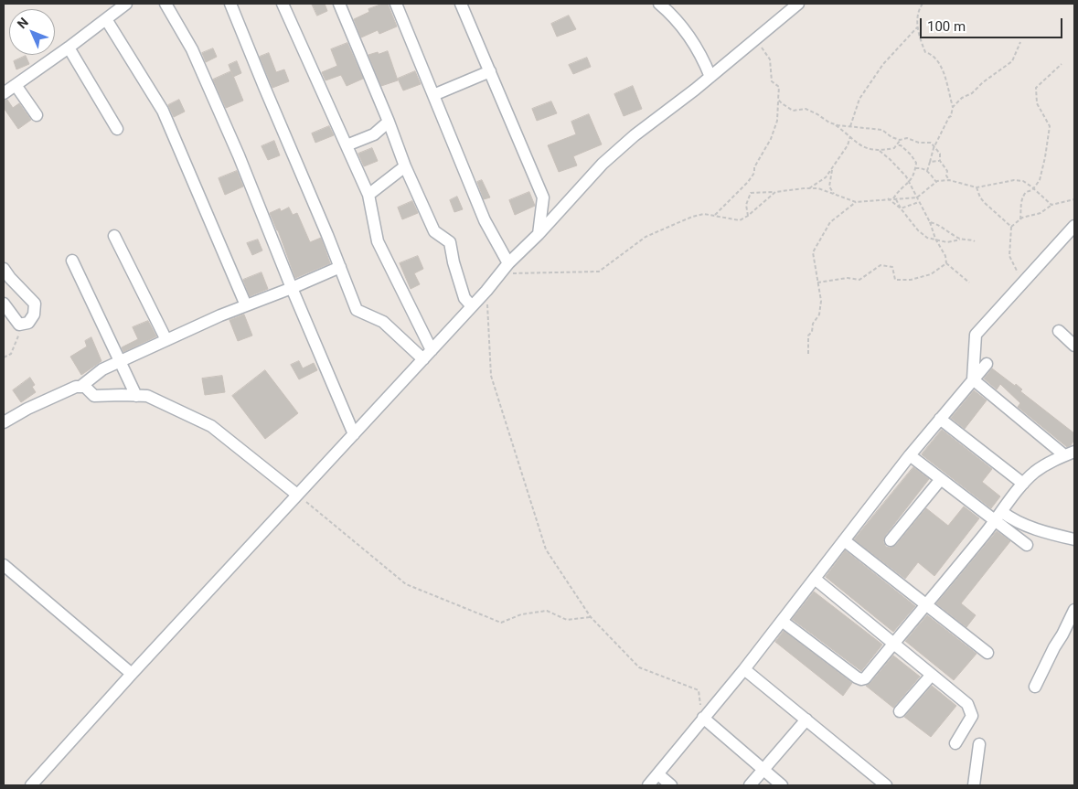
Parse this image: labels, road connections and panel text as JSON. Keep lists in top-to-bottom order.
{
  "scale_bar": "100 m",
  "north": "top left"
}
